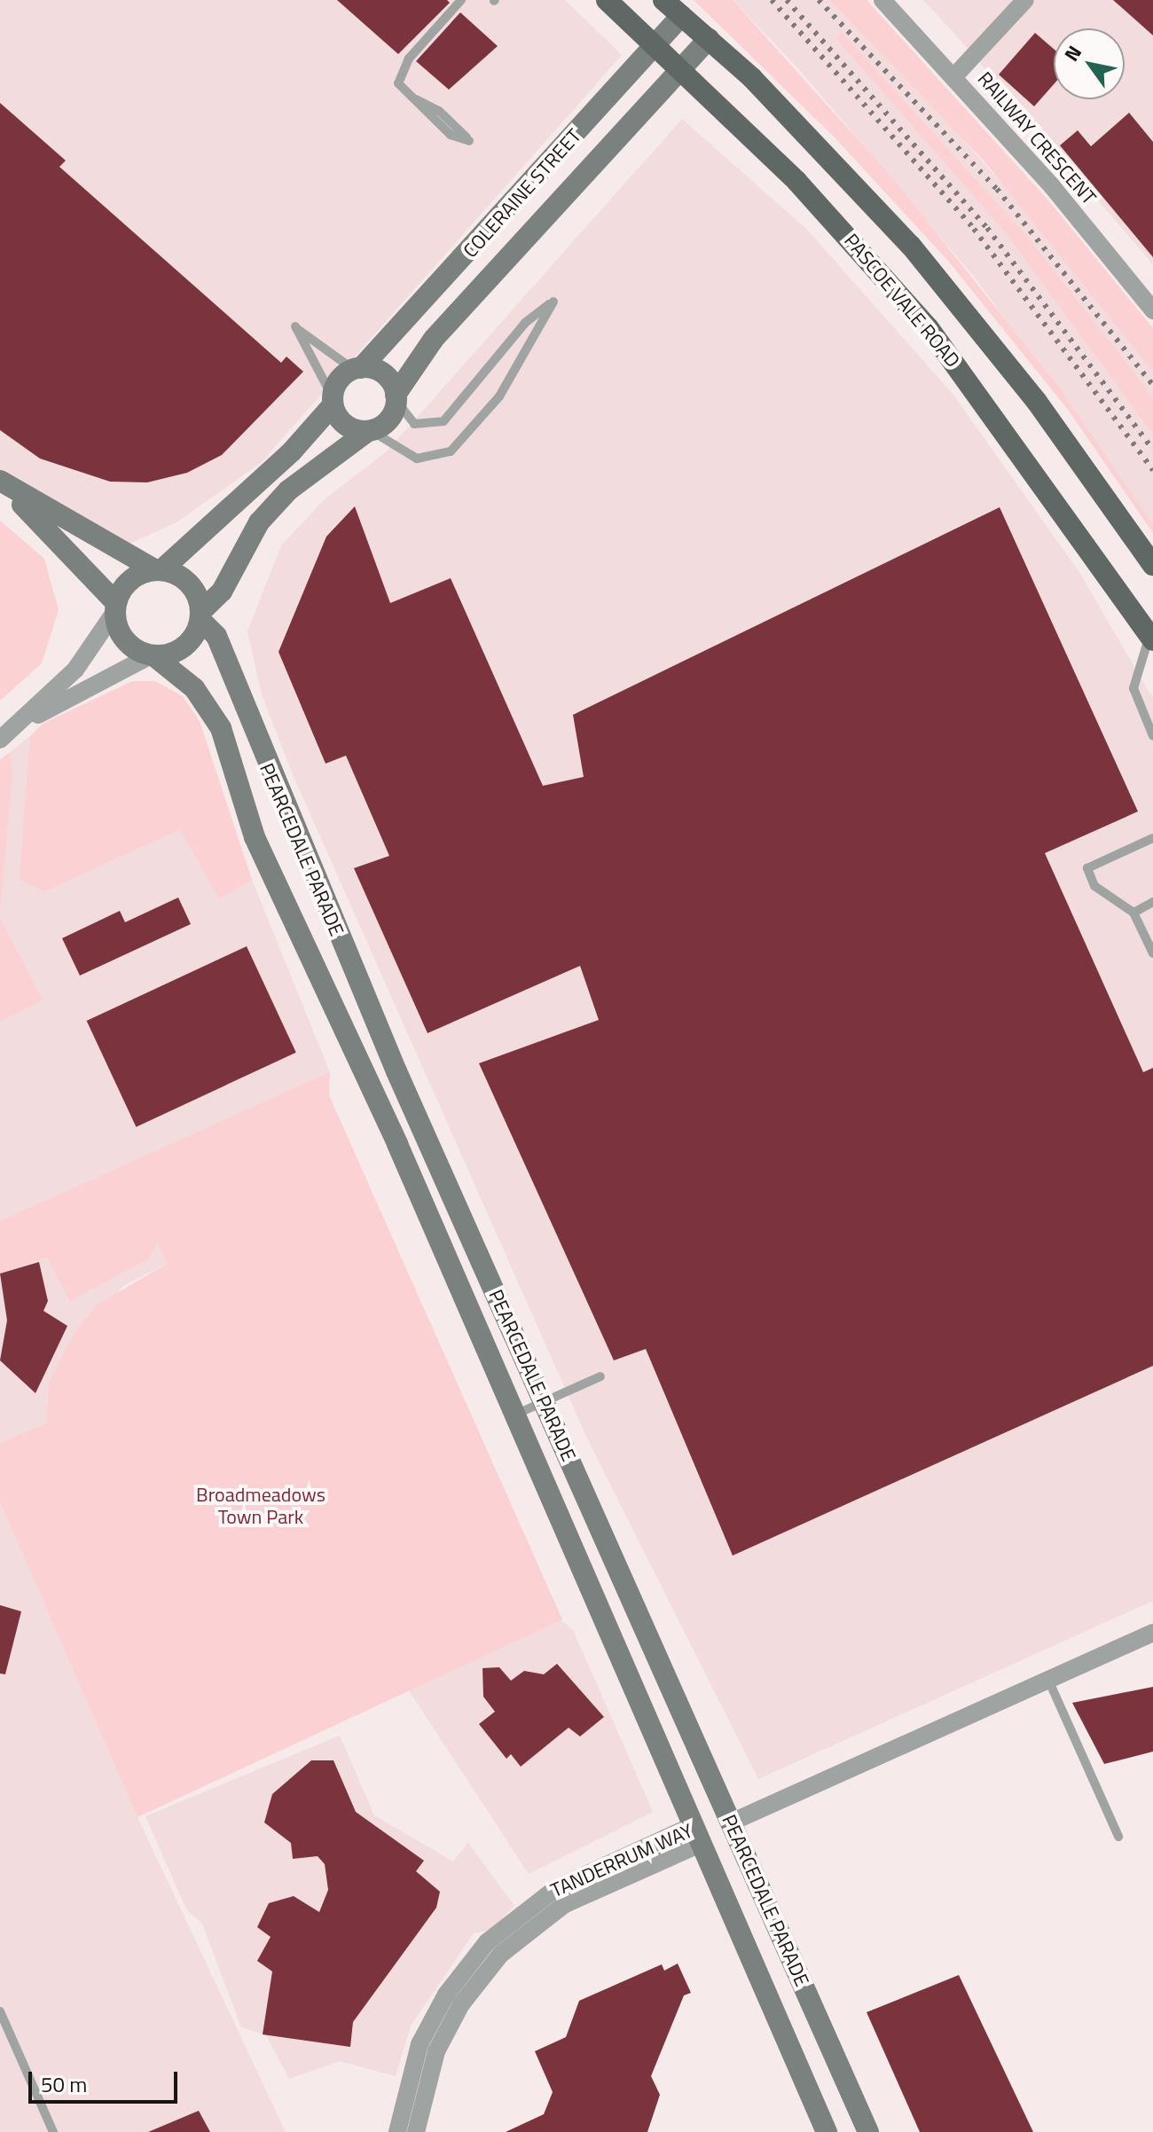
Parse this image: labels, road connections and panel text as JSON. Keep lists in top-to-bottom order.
{
  "streets": {
    "main road": ["PASCOE VALE ROAD"],
    "street": [
      "RAILWAY CRESCENT",
      "COLERAINE STREET",
      "PEARCEDALE PARADE",
      "TANDERRUM WAY"
    ]
  },
  "crossings": [
    ["COLERAINE STREET", "PASCOE VALE ROAD"],
    ["PEARCEDALE PARADE", "TANDERRUM WAY"]
  ],
  "parks": ["Broadmeadows Town Park"],
  "scale_bar": "50 m",
  "north": "top left"
}
